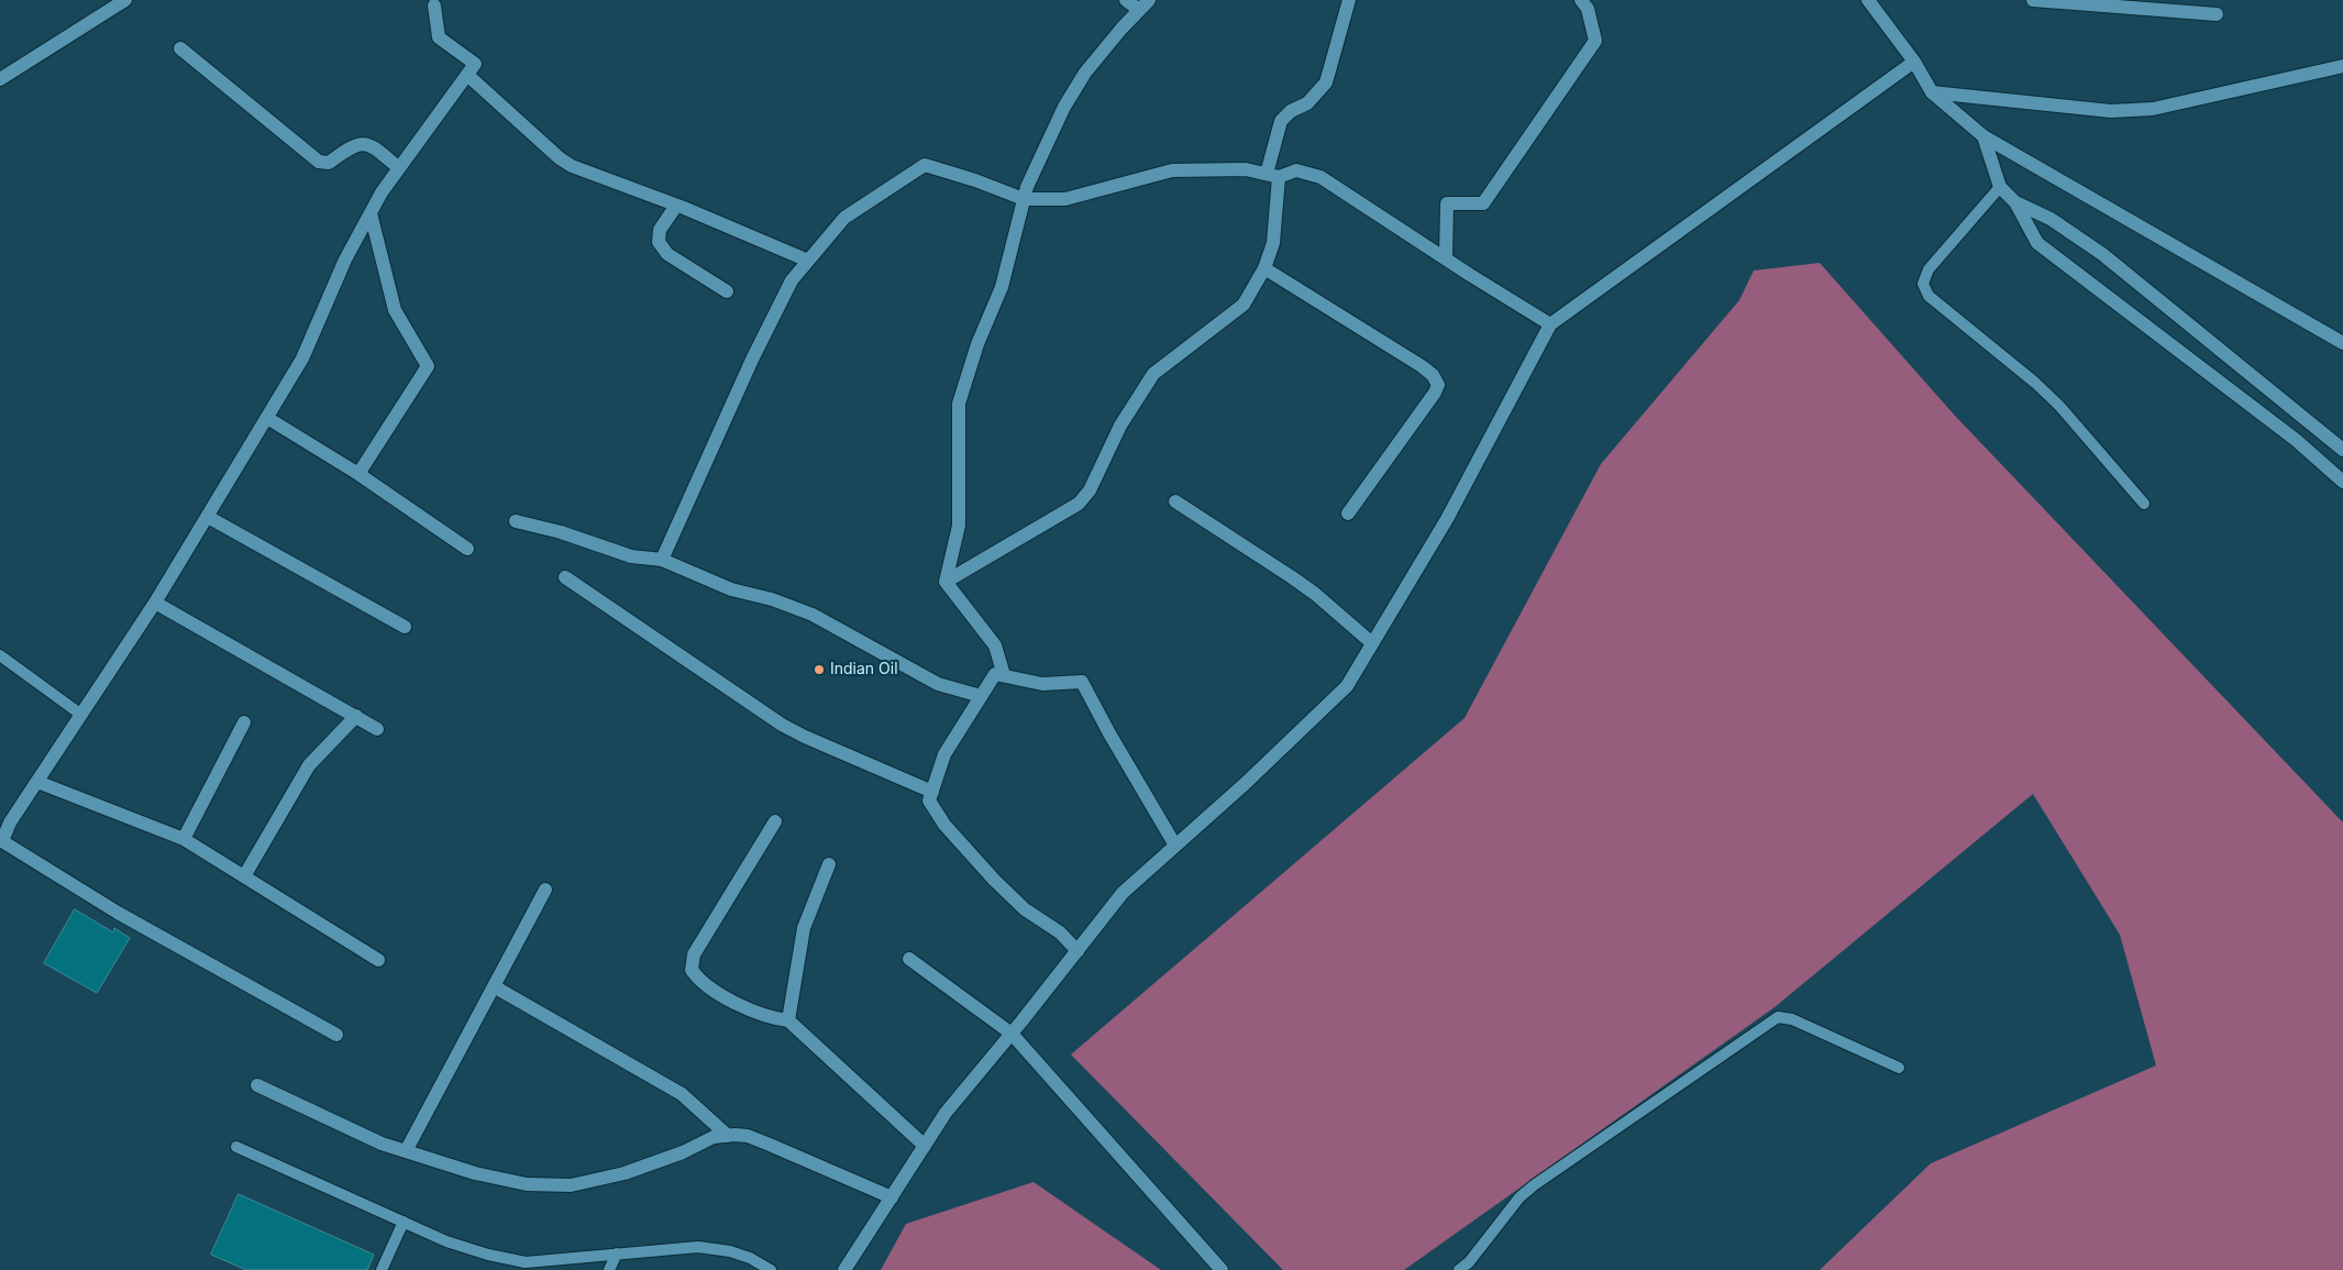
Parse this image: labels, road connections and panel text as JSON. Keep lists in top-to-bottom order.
{
  "places": ["Indian Oil"]
}
